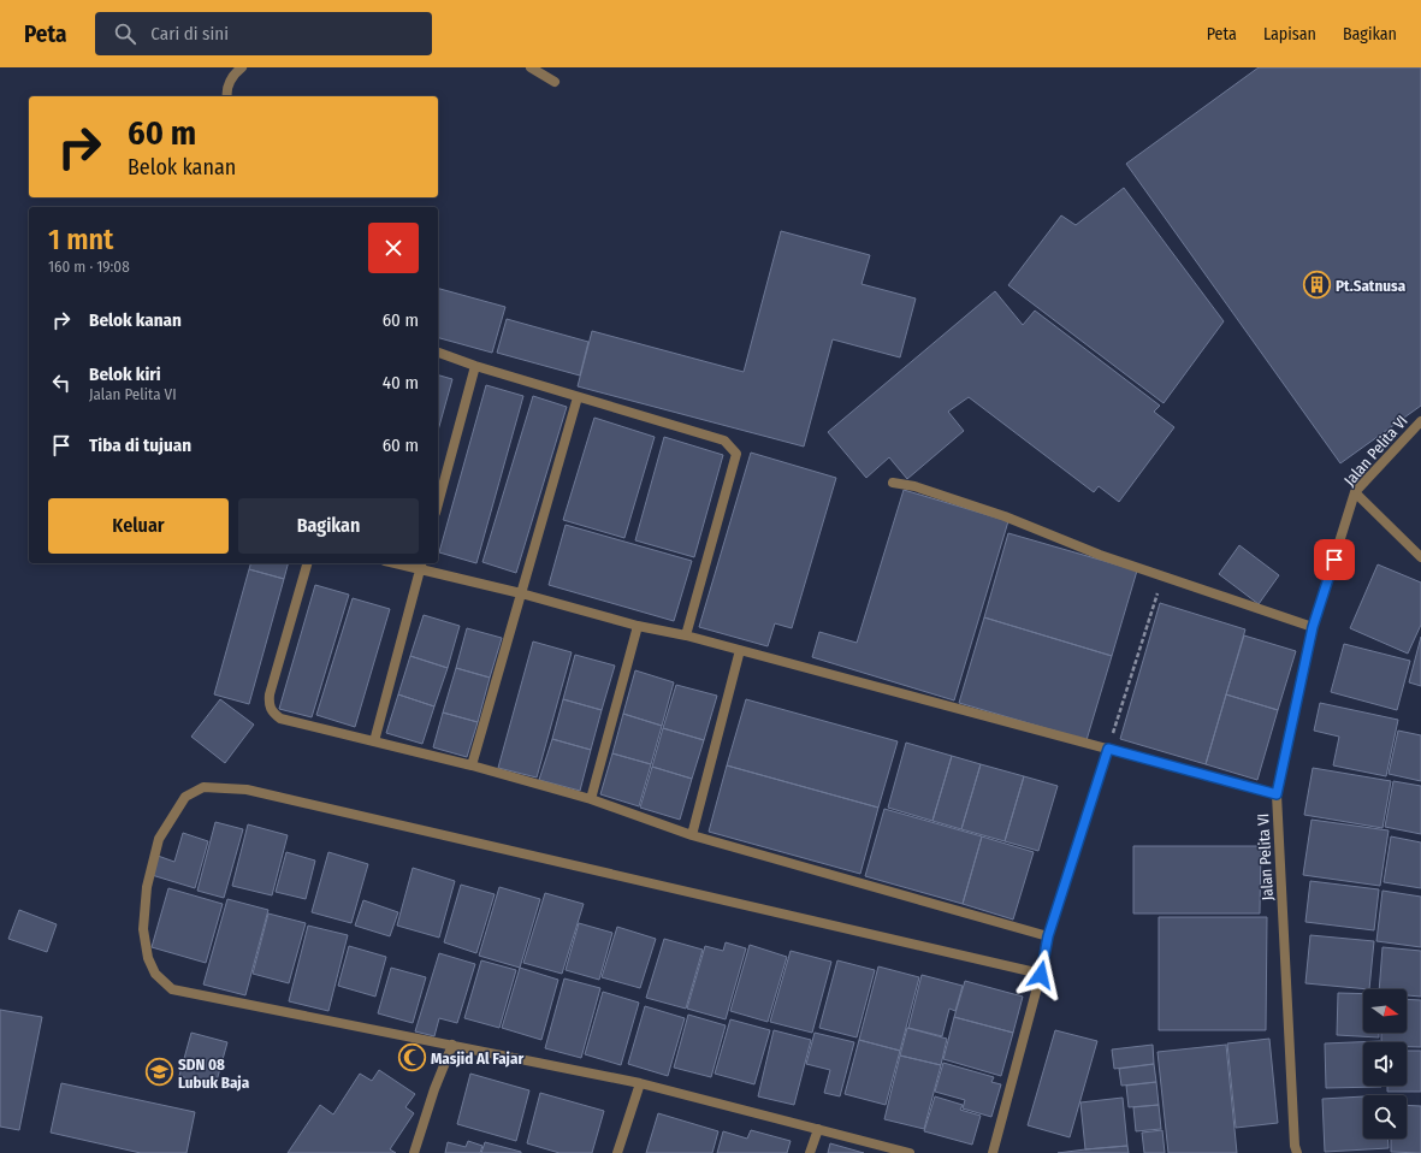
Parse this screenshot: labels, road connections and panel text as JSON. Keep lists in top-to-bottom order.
{
  "streets": {
    "street": ["Jalan Pelita VI"]
  },
  "places": {
    "building": ["Pt.Satnusa"],
    "mosque": ["Masjid Al Fajar"],
    "school or university": ["SDN 08 Lubuk Baja"]
  },
  "north": "right",
  "page": {
    "header": "Peta",
    "search": "Cari di sini",
    "nav": ["Peta", "Lapisan", "Bagikan"],
    "turn": ["60 m", "Belok kanan"],
    "heading": ["1 mnt", "160 m · 19:08"],
    "list": [
      {
        "name": "Belok kanan",
        "value": "60 m"
      },
      {
        "name": "Belok kiri",
        "note": "Jalan Pelita VI",
        "value": "40 m"
      },
      {
        "name": "Tiba di tujuan",
        "value": "60 m"
      }
    ],
    "buttons": ["Keluar", "Bagikan"]
  }
}
